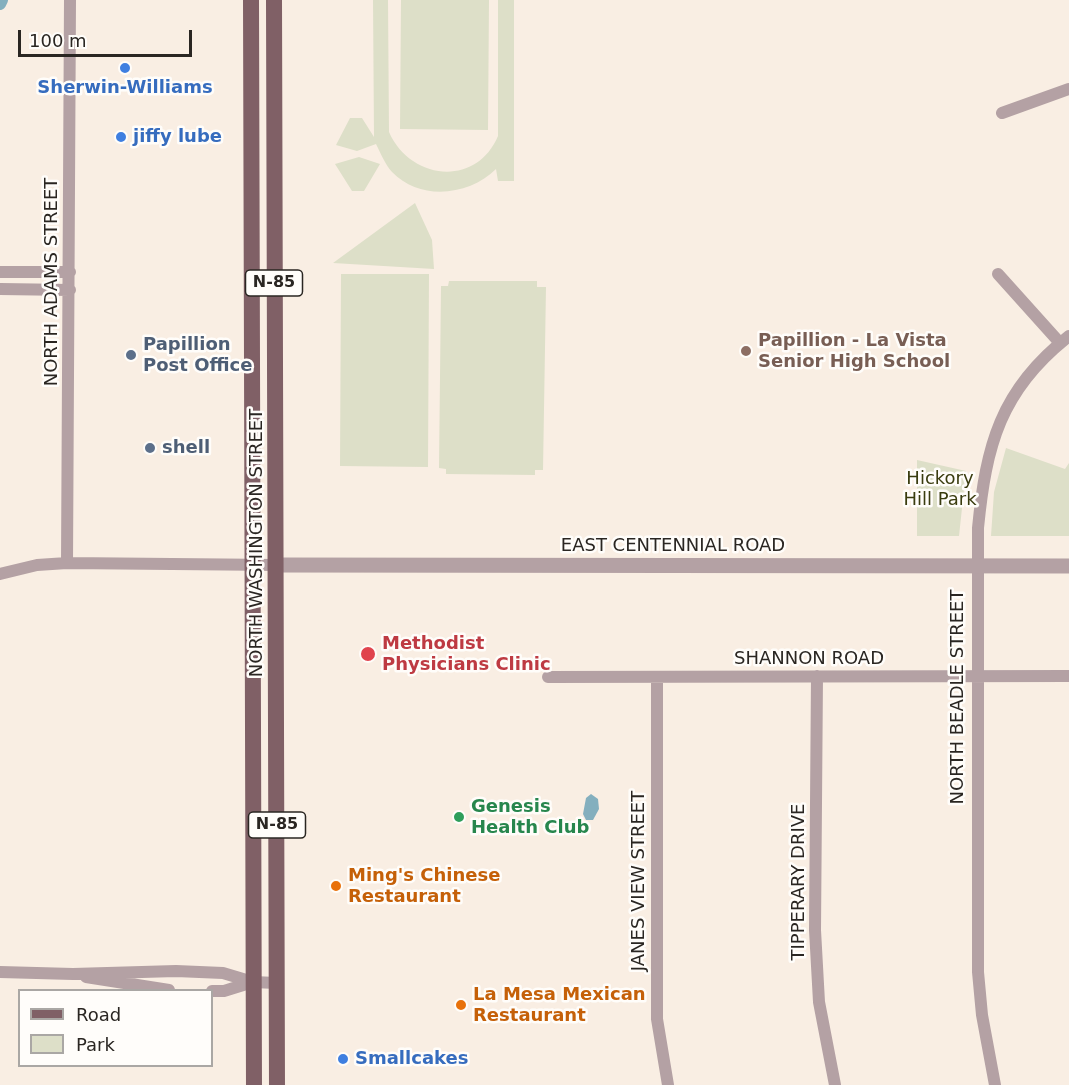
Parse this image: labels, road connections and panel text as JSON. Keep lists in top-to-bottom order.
{
  "streets": {
    "main road": ["N-85", "NORTH WASHINGTON STREET"],
    "street": [
      "NORTH ADAMS STREET",
      "EAST CENTENNIAL ROAD",
      "SHANNON ROAD",
      "NORTH BEADLE STREET",
      "JANES VIEW STREET",
      "TIPPERARY DRIVE"
    ]
  },
  "crossings": [
    ["NORTH WASHINGTON STREET", "EAST CENTENNIAL ROAD"],
    ["EAST CENTENNIAL ROAD", "NORTH BEADLE STREET"],
    ["SHANNON ROAD", "NORTH BEADLE STREET"],
    ["SHANNON ROAD", "JANES VIEW STREET"],
    ["SHANNON ROAD", "TIPPERARY DRIVE"]
  ],
  "parks": ["Hickory Hill Park"],
  "places": [
    "Sherwin-Williams",
    "jiffy lube",
    "Papillion - La Vista Senior High School",
    "Papillion Post Office",
    "shell",
    "Methodist Physicians Clinic",
    "Genesis Health Club",
    "Ming's Chinese Restaurant",
    "La Mesa Mexican Restaurant",
    "Smallcakes"
  ],
  "legend": ["Road", "Park"],
  "scale_bar": "100 m"
}
